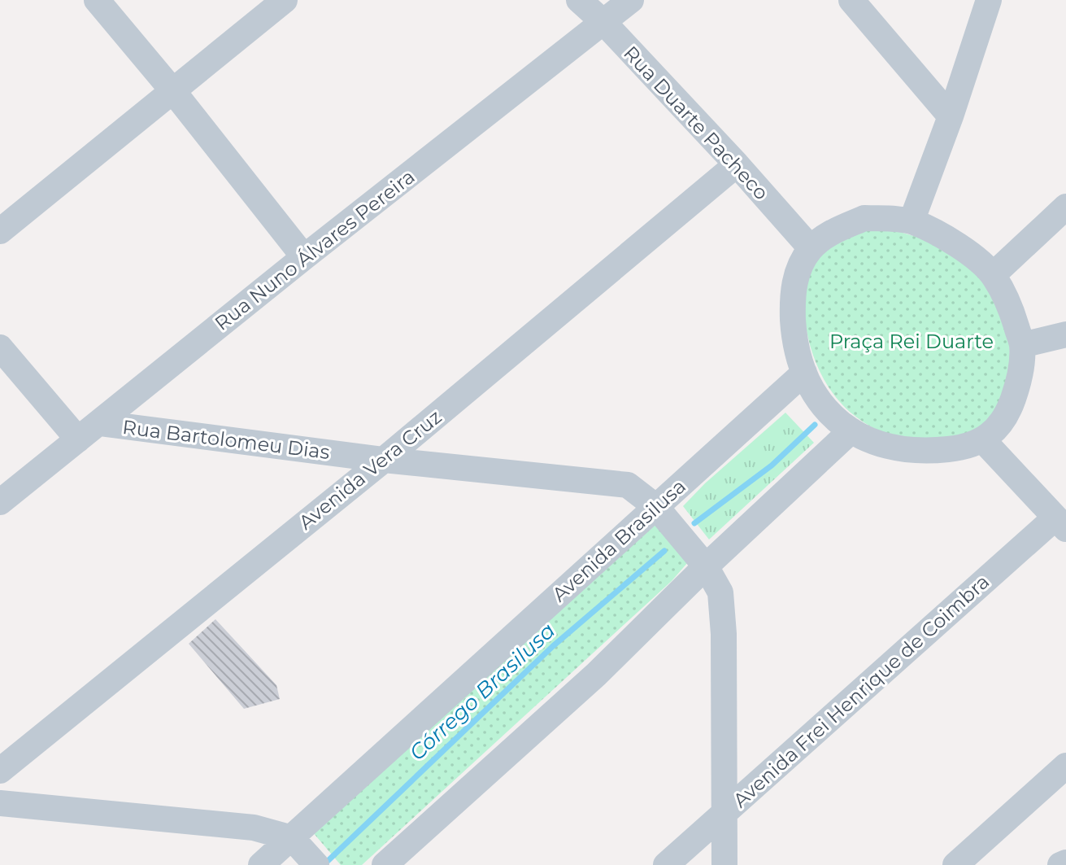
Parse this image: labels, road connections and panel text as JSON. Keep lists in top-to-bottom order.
{
  "streets": {
    "street": [
      "Rua Duarte Pacheco",
      "Rua Nuno Álvares Pereira",
      "Rua Bartolomeu Dias",
      "Avenida Vera Cruz",
      "Avenida Brasilusa",
      "Avenida Frei Henrique de Coimbra"
    ]
  },
  "crossings": [
    ["Rua Duarte Pacheco", "Rua Nuno Álvares Pereira"],
    ["Rua Duarte Pacheco", "Avenida Vera Cruz"],
    ["Rua Nuno Álvares Pereira", "Rua Bartolomeu Dias"],
    ["Rua Bartolomeu Dias", "Avenida Vera Cruz"],
    ["Rua Bartolomeu Dias", "Avenida Brasilusa"],
    ["Rua Bartolomeu Dias", "Avenida Frei Henrique de Coimbra"]
  ],
  "water": ["Córrego Brasilusa"],
  "parks": ["Praça Rei Duarte"]
}
